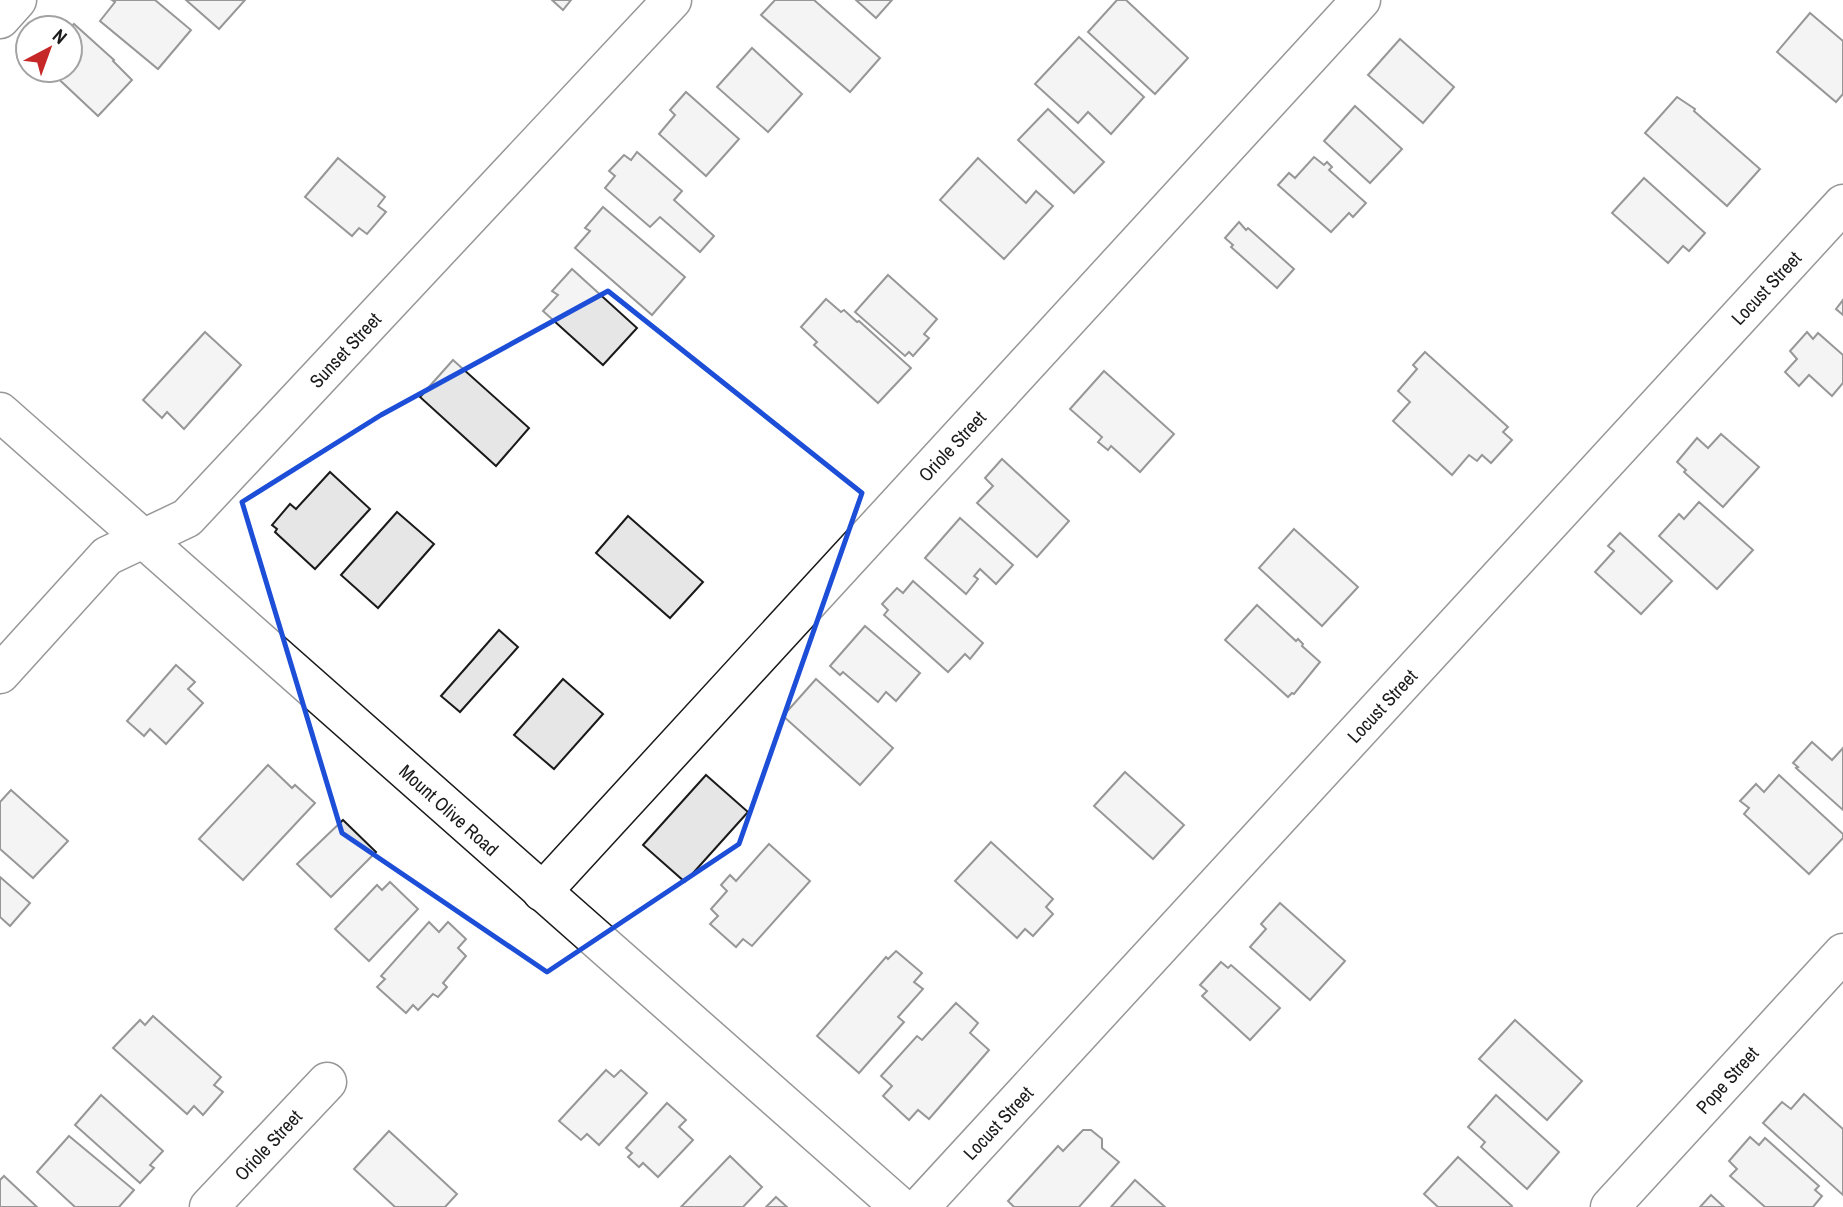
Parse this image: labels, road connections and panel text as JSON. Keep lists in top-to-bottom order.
{
  "streets": {
    "street": [
      "Locust Street",
      "Sunset Street",
      "Oriole Street",
      "Mount Olive Road",
      "Pope Street"
    ]
  },
  "crossings": [
    ["Sunset Street", "Mount Olive Road"],
    ["Oriole Street", "Mount Olive Road"]
  ],
  "north": "top right"
}
